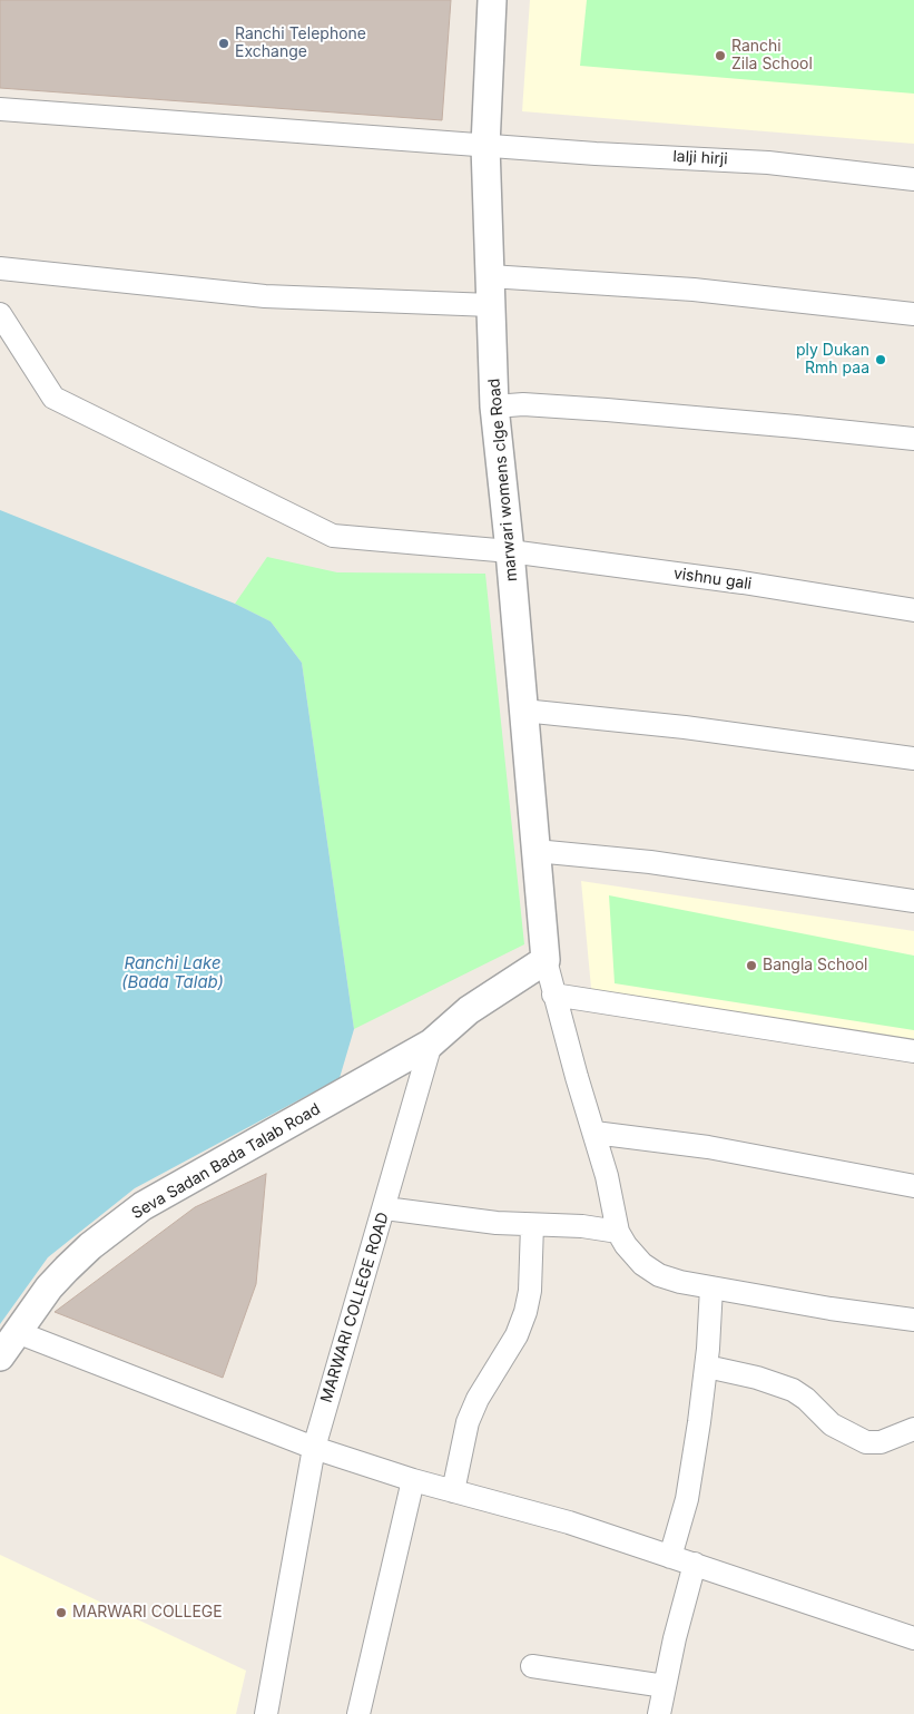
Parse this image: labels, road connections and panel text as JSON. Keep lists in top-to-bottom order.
{
  "streets": {
    "street": [
      "lalji hirji",
      "marwari womens clge Road",
      "vishnu gali",
      "Seva Sadan Bada Talab Road",
      "MARWARI COLLEGE ROAD"
    ]
  },
  "crossings": [
    ["lalji hirji", "marwari womens clge Road"],
    ["marwari womens clge Road", "vishnu gali"],
    ["Seva Sadan Bada Talab Road", "MARWARI COLLEGE ROAD"]
  ],
  "water": ["Ranchi Lake (Bada Talab)"],
  "places": [
    "Ranchi Telephone Exchange",
    "Ranchi Zila School",
    "ply Dukan Rmh paa",
    "Bangla School",
    "MARWARI COLLEGE"
  ]
}
